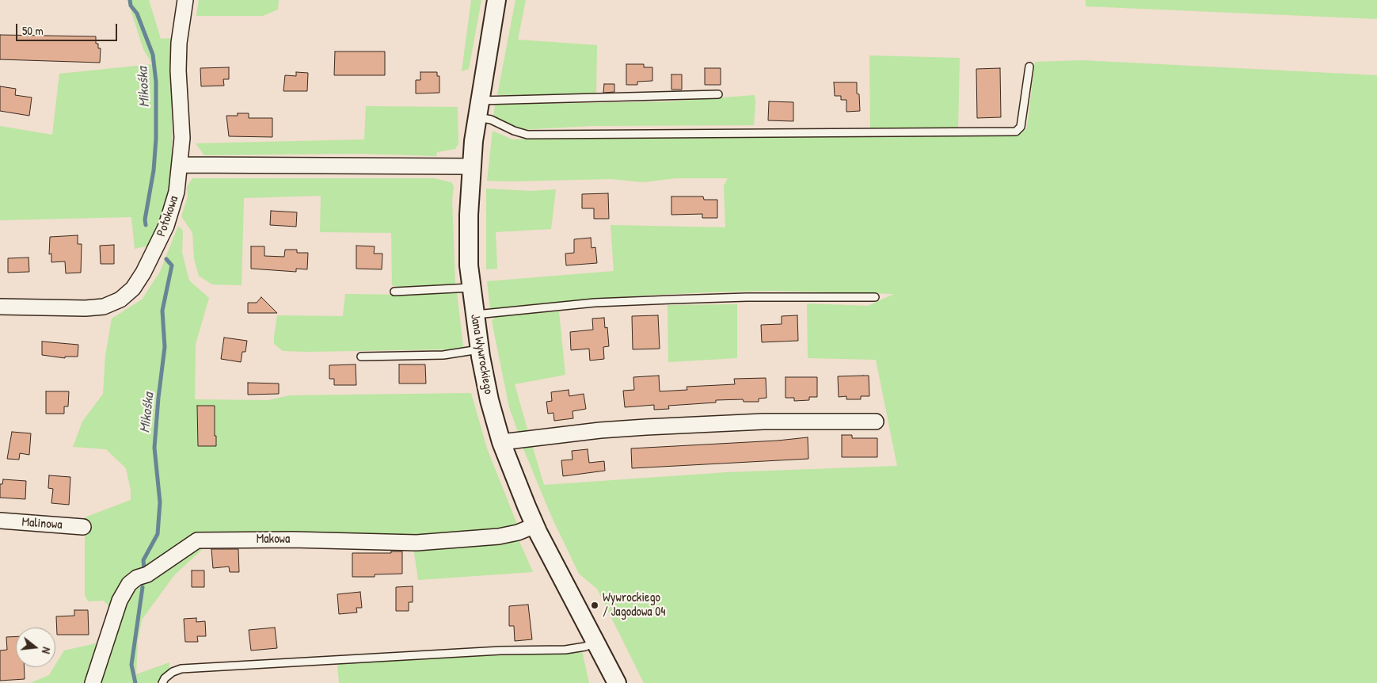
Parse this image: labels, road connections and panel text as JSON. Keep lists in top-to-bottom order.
{
  "streets": {
    "street": [
      "Potokowa",
      "Jana Wywrockiego",
      "Malinowa",
      "Makowa"
    ]
  },
  "crossings": [
    ["Jana Wywrockiego", "Makowa"]
  ],
  "water": ["Mikośka"],
  "places": ["Wywrockiego / Jagodowa 04"],
  "scale_bar": "50 m",
  "north": "right"
}
